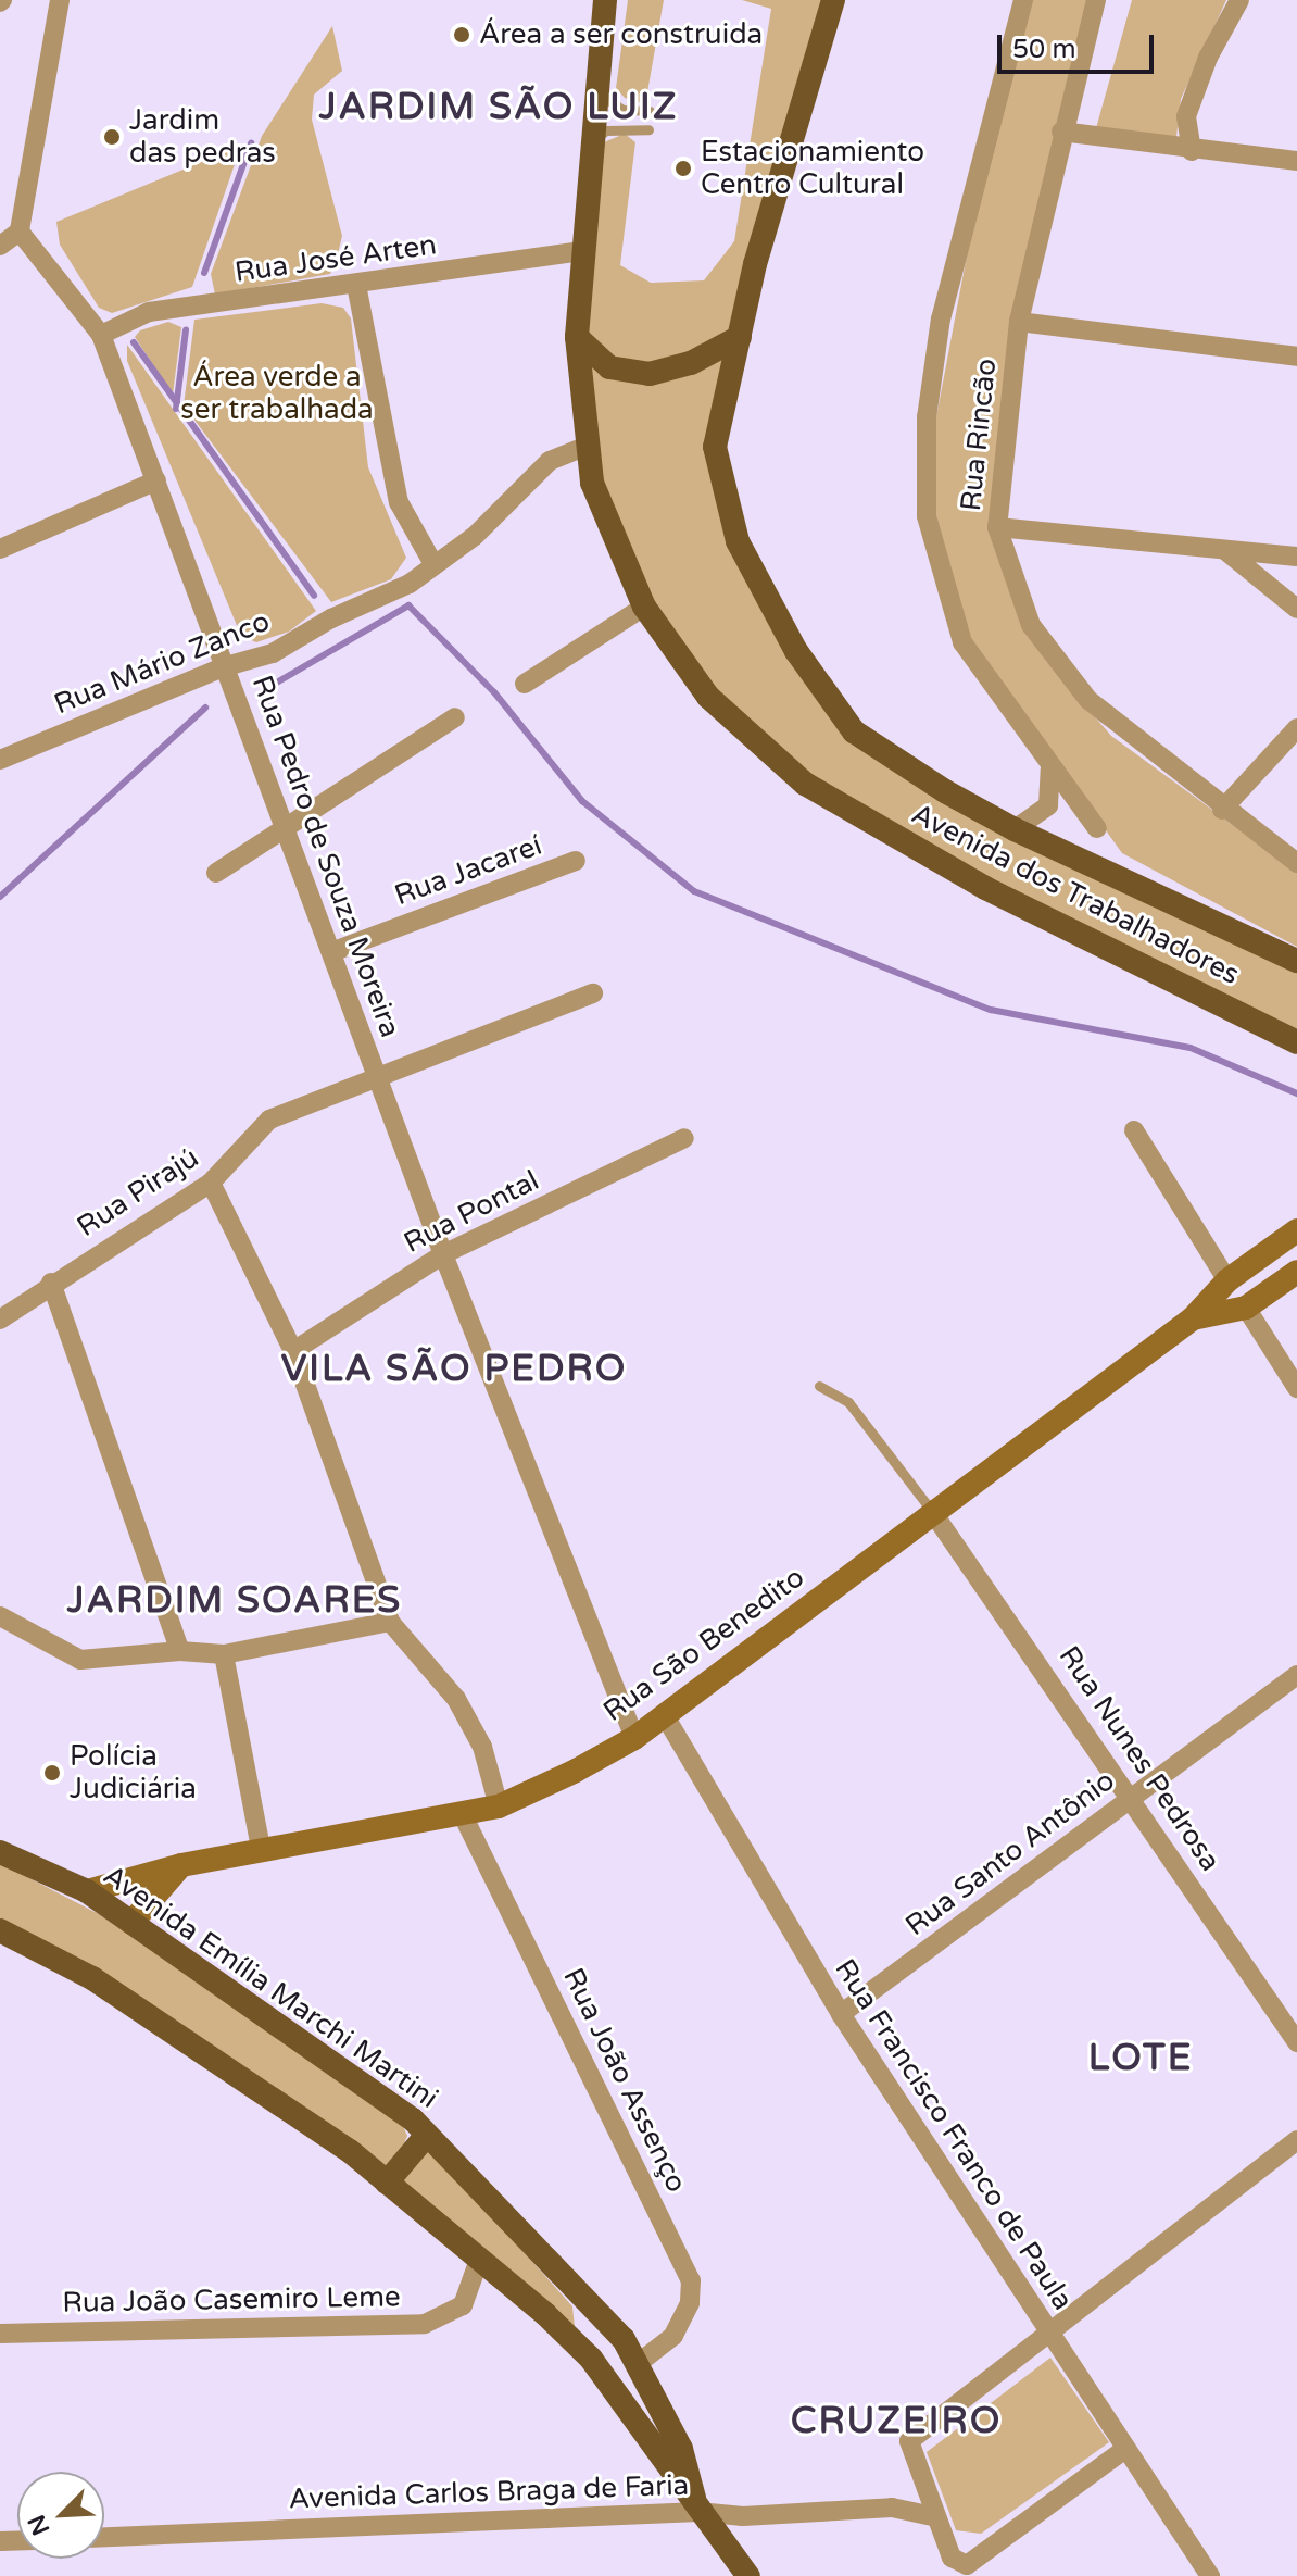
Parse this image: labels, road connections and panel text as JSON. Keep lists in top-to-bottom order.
{
  "streets": {
    "main road": ["Avenida dos Trabalhadores", "Rua São Benedito", "Avenida Emília Marchi Martini"],
    "street": [
      "Rua José Arten",
      "Rua Rincão",
      "Rua Mário Zanco",
      "Rua Pedro de Souza Moreira",
      "Rua Jacareí",
      "Rua Pirajú",
      "Rua Pontal",
      "Rua Nunes Pedrosa",
      "Rua Santo Antônio",
      "Rua João Assenço",
      "Rua Francisco Franco de Paula",
      "Rua João Casemiro Leme",
      "Avenida Carlos Braga de Faria"
    ]
  },
  "crossings": [
    ["Rua José Arten", "Rua Pedro de Souza Moreira"],
    ["Rua José Arten", "Avenida dos Trabalhadores"],
    ["Rua Mário Zanco", "Rua Pedro de Souza Moreira"],
    ["Rua Mário Zanco", "Avenida dos Trabalhadores"],
    ["Rua Pedro de Souza Moreira", "Rua Jacareí"],
    ["Rua Pedro de Souza Moreira", "Rua Pirajú"],
    ["Rua Pedro de Souza Moreira", "Rua Pontal"],
    ["Rua Pedro de Souza Moreira", "Rua São Benedito"],
    ["Rua São Benedito", "Rua Nunes Pedrosa"],
    ["Rua São Benedito", "Avenida Emília Marchi Martini"],
    ["Rua São Benedito", "Rua João Assenço"],
    ["Rua São Benedito", "Rua Francisco Franco de Paula"],
    ["Rua Nunes Pedrosa", "Rua Santo Antônio"],
    ["Rua Santo Antônio", "Rua Francisco Franco de Paula"],
    ["Avenida Emília Marchi Martini", "Rua João Assenço"],
    ["Avenida Emília Marchi Martini", "Avenida Carlos Braga de Faria"]
  ],
  "districts": [
    "JARDIM SÃO LUIZ",
    "VILA SÃO PEDRO",
    "JARDIM SOARES",
    "LOTE",
    "CRUZEIRO"
  ],
  "parks": ["Área verde a ser trabalhada"],
  "places": [
    "Área a ser construida",
    "Jardim das pedras",
    "Estacionamiento Centro Cultural",
    "Polícia Judiciária"
  ],
  "scale_bar": "50 m",
  "north": "bottom left"
}
